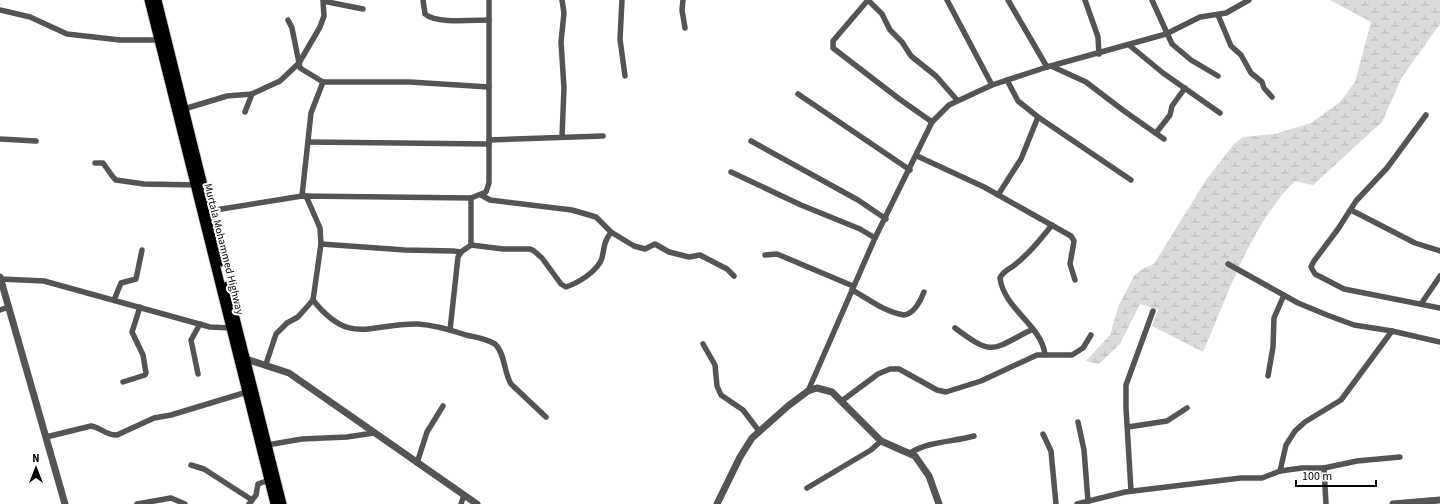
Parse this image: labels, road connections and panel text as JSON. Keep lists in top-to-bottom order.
{
  "streets": {
    "highway": ["Murtala Mohammed Highway"]
  },
  "scale_bar": "100 m",
  "north": "top"
}
